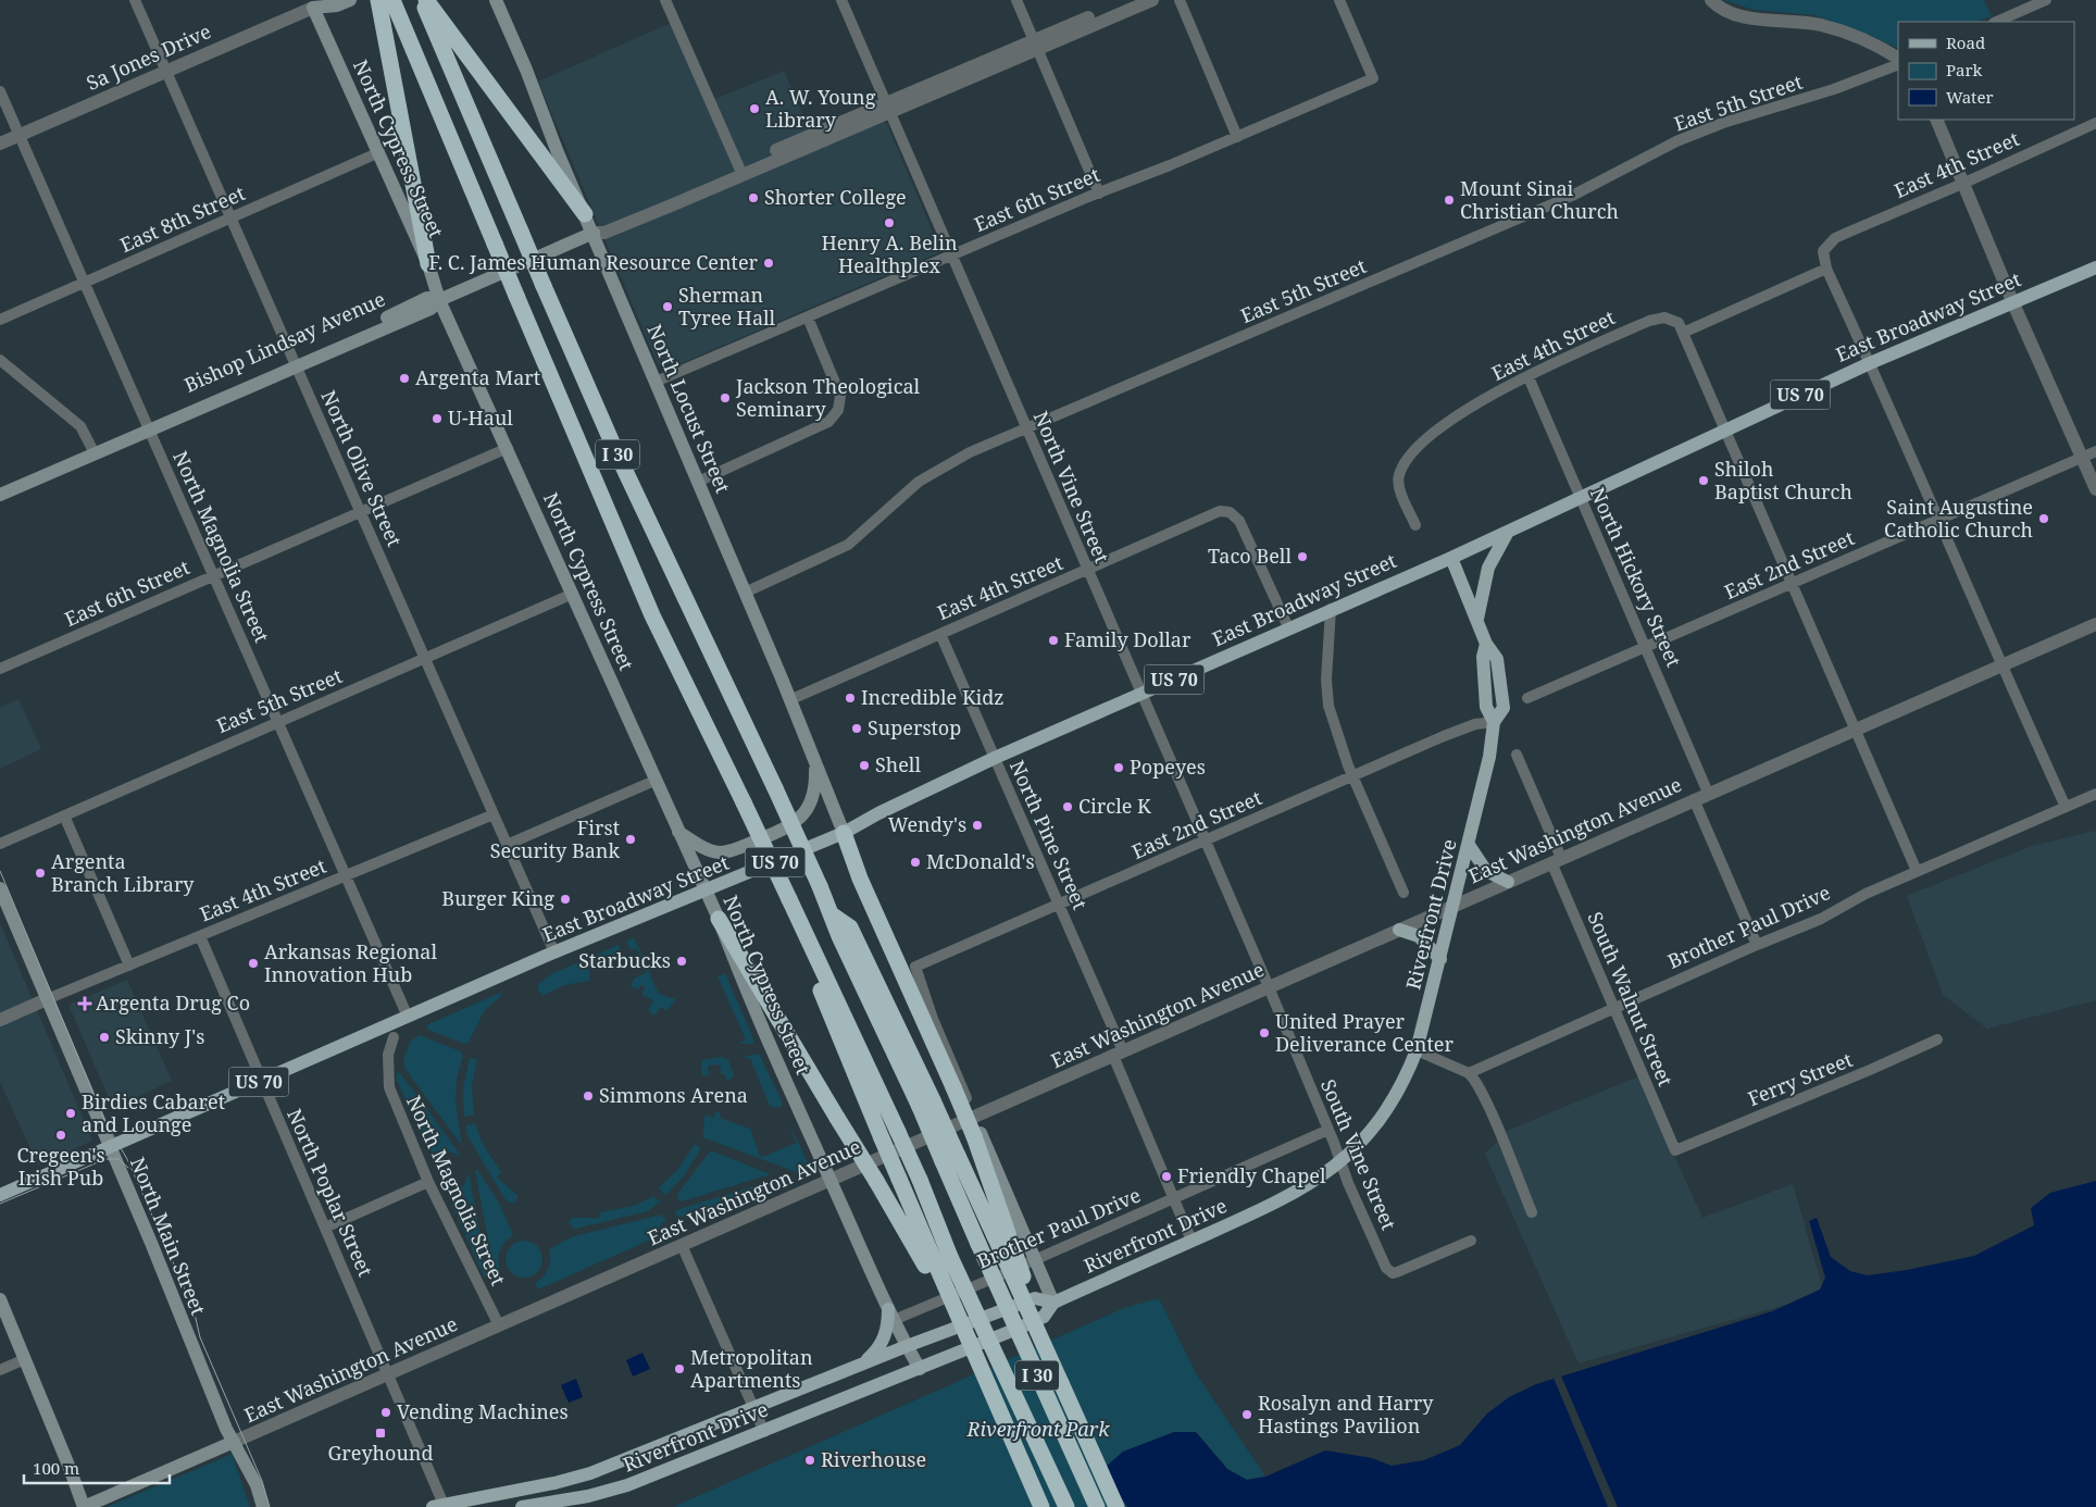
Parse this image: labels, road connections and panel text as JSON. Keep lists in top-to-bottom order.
{
  "streets": {
    "highway": ["I 30"],
    "main road": [
      "Sa Jones Drive",
      "North Cypress Street",
      "East Broadway Street",
      "Bishop Lindsay Avenue",
      "US 70",
      "North Locust Street",
      "Riverfront Drive",
      "North Main Street"
    ],
    "street": [
      "East 5th Street",
      "East 4th Street",
      "East 6th Street",
      "East 8th Street",
      "North Olive Street",
      "North Vine Street",
      "North Magnolia Street",
      "East 2nd Street",
      "North Hickory Street",
      "East Washington Avenue",
      "North Pine Street",
      "Brother Paul Drive",
      "South Walnut Street",
      "Ferry Street",
      "South Vine Street",
      "North Poplar Street"
    ]
  },
  "crossings": [
    ["Sa Jones Drive", "North Cypress Street"],
    ["Sa Jones Drive", "North Olive Street"],
    ["Sa Jones Drive", "North Magnolia Street"],
    ["East 5th Street", "North Cypress Street"],
    ["East 5th Street", "North Locust Street"],
    ["East 5th Street", "North Olive Street"],
    ["East 5th Street", "North Vine Street"],
    ["East 5th Street", "North Magnolia Street"],
    ["North Cypress Street", "East 6th Street"],
    ["North Cypress Street", "East 8th Street"],
    ["North Cypress Street", "East Broadway Street"],
    ["North Cypress Street", "Bishop Lindsay Avenue"],
    ["North Cypress Street", "East Washington Avenue"],
    ["North Cypress Street", "Riverfront Drive"],
    ["North Cypress Street", "Brother Paul Drive"],
    ["East 4th Street", "East Broadway Street"],
    ["East 4th Street", "North Locust Street"],
    ["East 4th Street", "North Olive Street"],
    ["East 4th Street", "North Vine Street"],
    ["East 4th Street", "North Magnolia Street"],
    ["East 4th Street", "North Hickory Street"],
    ["East 4th Street", "North Pine Street"],
    ["East 4th Street", "North Poplar Street"],
    ["East 4th Street", "North Main Street"],
    ["East 6th Street", "North Locust Street"],
    ["East 6th Street", "North Olive Street"],
    ["East 6th Street", "North Vine Street"],
    ["East 6th Street", "North Magnolia Street"],
    ["East 8th Street", "North Olive Street"],
    ["East 8th Street", "North Magnolia Street"],
    ["East Broadway Street", "US 70"],
    ["East Broadway Street", "North Locust Street"],
    ["East Broadway Street", "North Olive Street"],
    ["East Broadway Street", "North Vine Street"],
    ["East Broadway Street", "North Magnolia Street"],
    ["East Broadway Street", "North Hickory Street"],
    ["East Broadway Street", "North Pine Street"],
    ["East Broadway Street", "Riverfront Drive"],
    ["East Broadway Street", "North Poplar Street"],
    ["East Broadway Street", "North Main Street"],
    ["Bishop Lindsay Avenue", "North Locust Street"],
    ["Bishop Lindsay Avenue", "North Olive Street"],
    ["Bishop Lindsay Avenue", "North Vine Street"],
    ["Bishop Lindsay Avenue", "North Magnolia Street"],
    ["US 70", "North Main Street"],
    ["North Vine Street", "East 2nd Street"],
    ["North Vine Street", "East Washington Avenue"],
    ["North Vine Street", "South Vine Street"],
    ["North Magnolia Street", "East Washington Avenue"],
    ["East 2nd Street", "North Hickory Street"],
    ["East 2nd Street", "East Washington Avenue"],
    ["East 2nd Street", "North Pine Street"],
    ["East 2nd Street", "Riverfront Drive"],
    ["North Hickory Street", "East Washington Avenue"],
    ["East Washington Avenue", "North Pine Street"],
    ["East Washington Avenue", "Riverfront Drive"],
    ["East Washington Avenue", "South Walnut Street"],
    ["East Washington Avenue", "South Vine Street"],
    ["East Washington Avenue", "North Poplar Street"],
    ["East Washington Avenue", "North Main Street"],
    ["North Pine Street", "Riverfront Drive"],
    ["North Pine Street", "Brother Paul Drive"],
    ["Riverfront Drive", "South Vine Street"],
    ["Brother Paul Drive", "South Walnut Street"],
    ["Brother Paul Drive", "South Vine Street"],
    ["South Walnut Street", "Ferry Street"]
  ],
  "parks": ["Riverfront Park"],
  "places": {
    "other": [
      "A. W. Young Library",
      "Shorter College",
      "Mount Sinai Christian Church",
      "Henry A. Belin Healthplex",
      "F. C. James Human Resource Center",
      "Sherman Tyree Hall",
      "Argenta Mart",
      "Jackson Theological Seminary",
      "U-Haul",
      "Shiloh Baptist Church",
      "Saint Augustine Catholic Church",
      "Taco Bell",
      "Family Dollar",
      "Incredible Kidz",
      "Superstop",
      "Shell",
      "Popeyes",
      "Circle K",
      "Wendy's",
      "First Security Bank",
      "McDonald's",
      "Argenta Branch Library",
      "Burger King",
      "Starbucks",
      "Arkansas Regional Innovation Hub",
      "United Prayer Deliverance Center",
      "Skinny J's",
      "Simmons Arena",
      "Birdies Cabaret and Lounge",
      "Cregeen's Irish Pub",
      "Friendly Chapel",
      "Metropolitan Apartments",
      "Vending Machines",
      "Rosalyn and Harry Hastings Pavilion",
      "Riverhouse"
    ],
    "health": ["Argenta Drug Co"],
    "transit": ["Greyhound"]
  },
  "legend": ["Road", "Park", "Water"],
  "scale_bar": "100 m"
}
